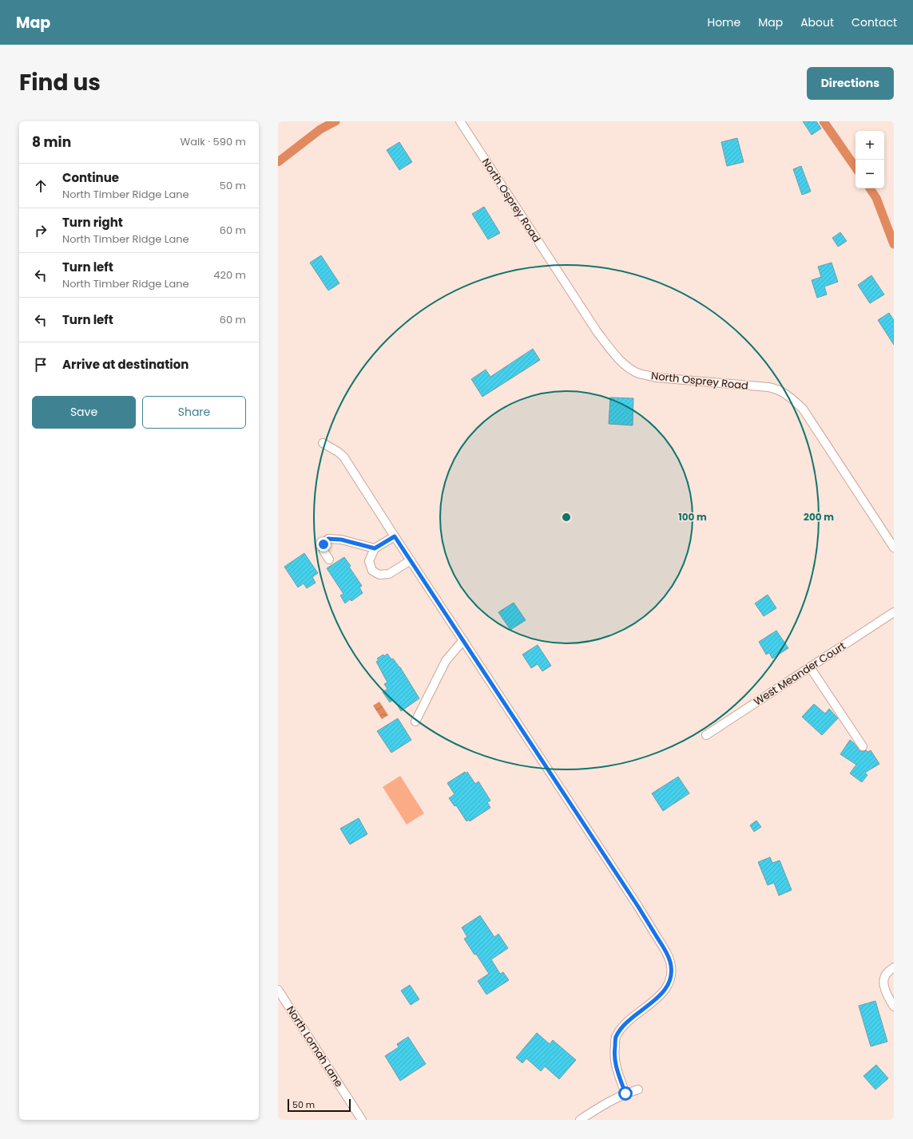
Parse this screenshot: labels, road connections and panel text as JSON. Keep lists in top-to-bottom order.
{
  "streets": {
    "street": ["North Osprey Road", "West Meander Court", "North Lomah Lane"]
  },
  "scale_bar": "50 m",
  "page": {
    "header": "Map",
    "nav": [
      "Home",
      "Map",
      "About",
      "Contact"
    ],
    "title": "Find us",
    "buttons": [
      "Directions",
      ["Save", "Share"]
    ],
    "heading": ["8 min", "Walk · 590 m"],
    "map_buttons": ["+", "−"],
    "list": [
      ["Continue", "North Timber Ridge Lane", "50 m"],
      ["Turn right", "North Timber Ridge Lane", "60 m"],
      ["Turn left", "North Timber Ridge Lane", "420 m"],
      ["Turn left", "60 m"],
      "Arrive at destination"
    ],
    "scale": "50 m"
  },
  "rings": ["100 m", "200 m"]
}
